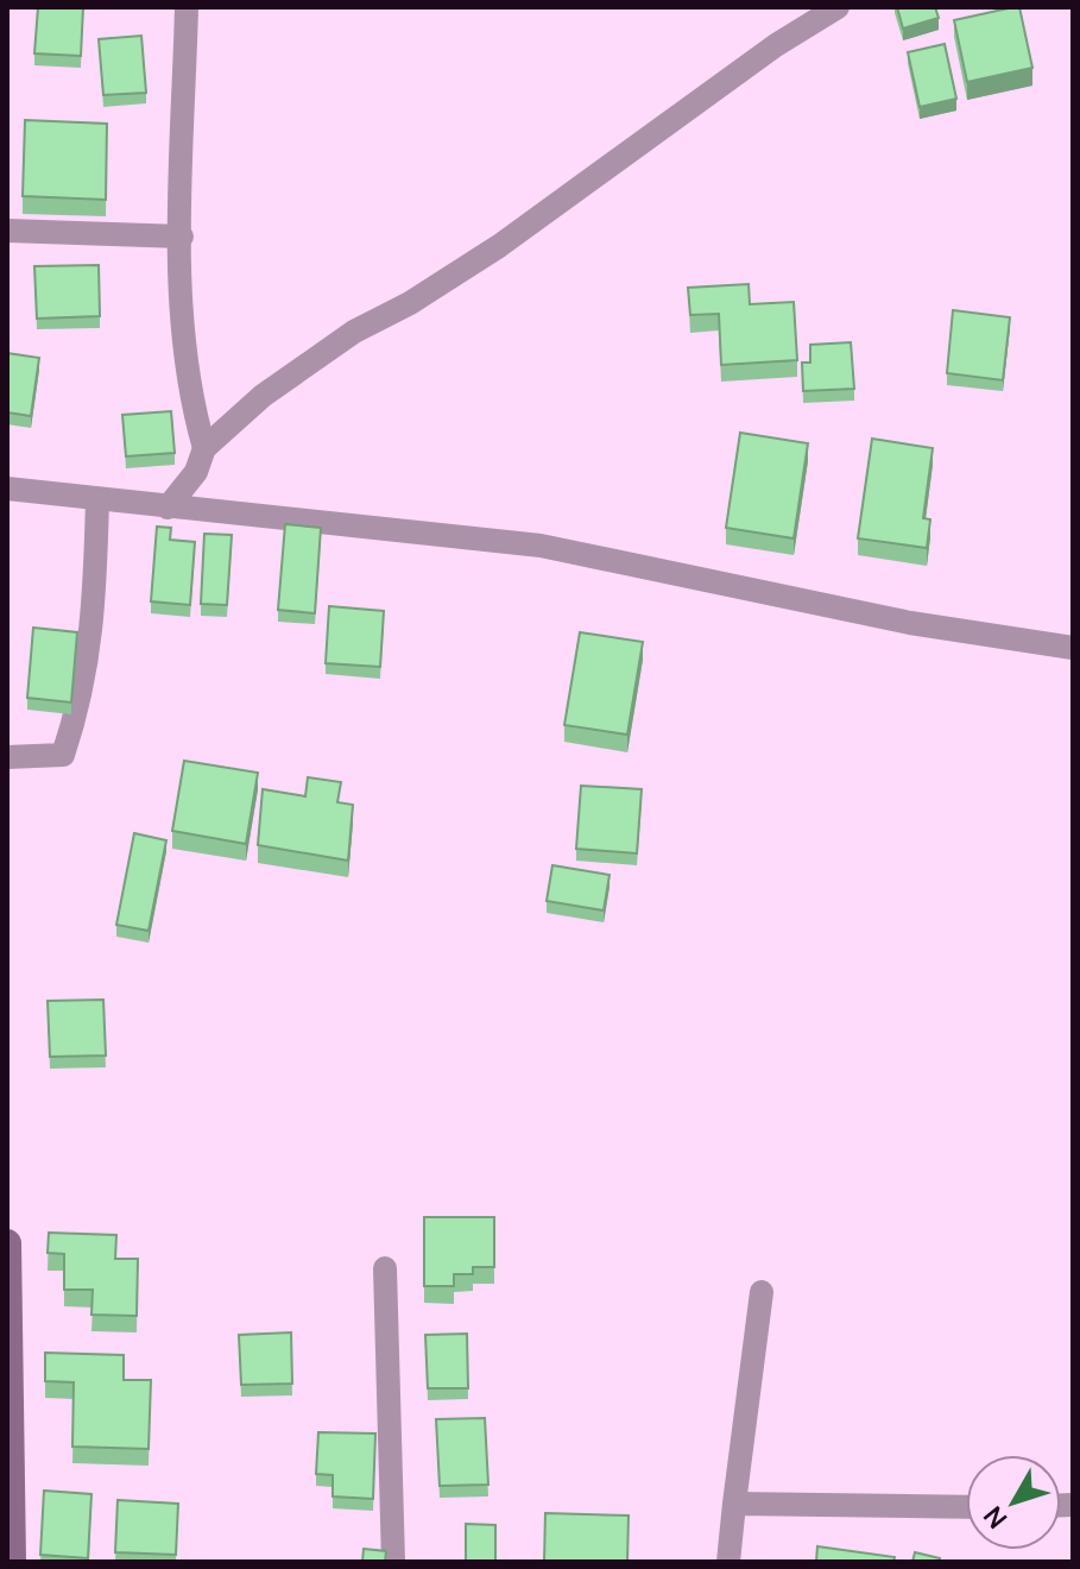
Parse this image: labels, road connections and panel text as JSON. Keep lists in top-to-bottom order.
{
  "north": "bottom left"
}
